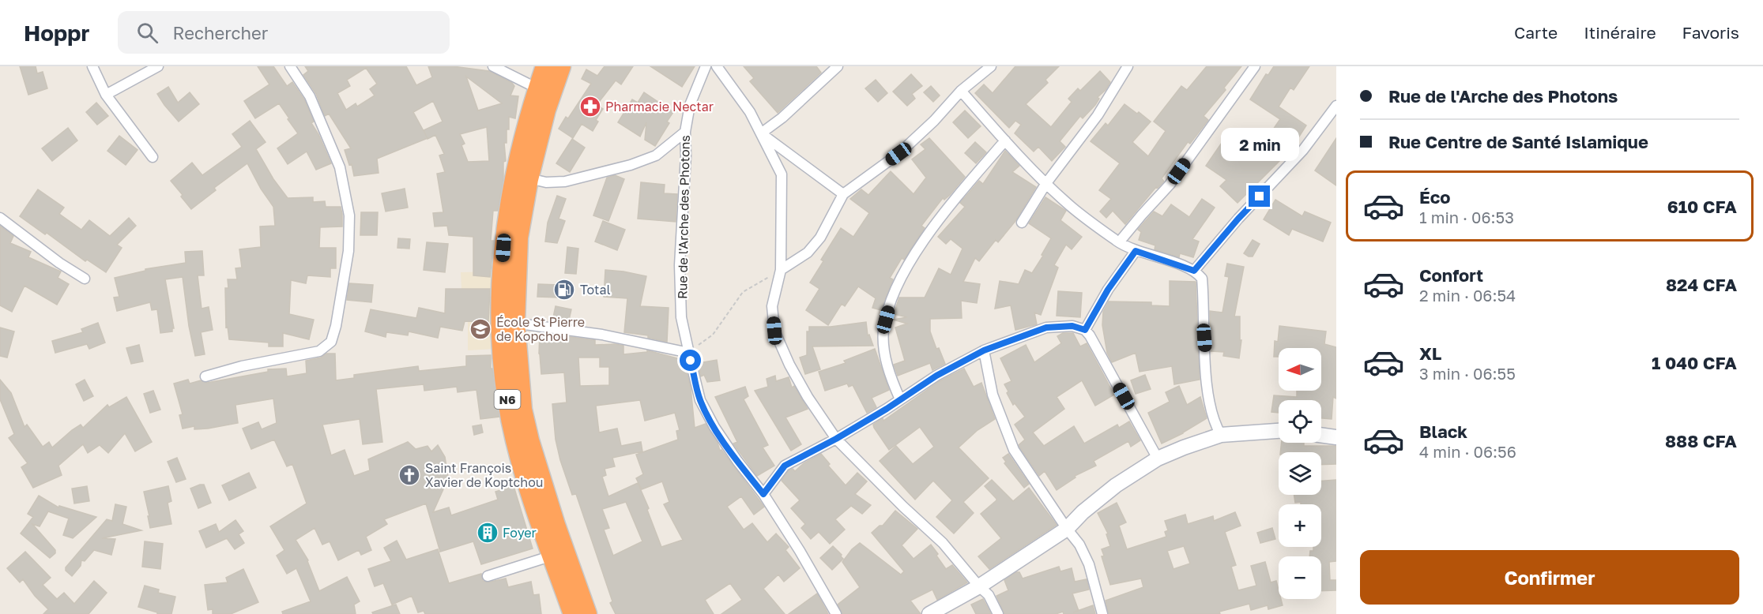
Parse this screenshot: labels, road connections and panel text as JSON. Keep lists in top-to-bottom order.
{
  "streets": {
    "highway": ["N6"],
    "street": ["Rue de l'Arche des Photons"]
  },
  "places": {
    "pharmacy": ["Pharmacie Nectar"],
    "fuel station": ["Total"],
    "school or university": ["École St Pierre de Kopchou"],
    "church": ["Saint François Xavier de Koptchou"],
    "building": ["Foyer"]
  },
  "north": "left",
  "page": {
    "header": "Hoppr",
    "search": "Rechercher",
    "nav": ["Carte", "Itinéraire", "Favoris"],
    "banner": ["Rue de l'Arche des Photons", "Rue Centre de Santé Islamique"],
    "bubble": "2 min",
    "list": [
      {
        "name": "Éco",
        "note": "1 min · 06:53",
        "value": "610 CFA"
      },
      {
        "name": "Confort",
        "note": "2 min · 06:54",
        "value": "824 CFA"
      },
      {
        "name": "XL",
        "note": "3 min · 06:55",
        "value": "1 040 CFA"
      },
      {
        "name": "Black",
        "note": "4 min · 06:56",
        "value": "888 CFA"
      }
    ],
    "map_buttons": ["+", "−"],
    "buttons": "Confirmer"
  }
}
